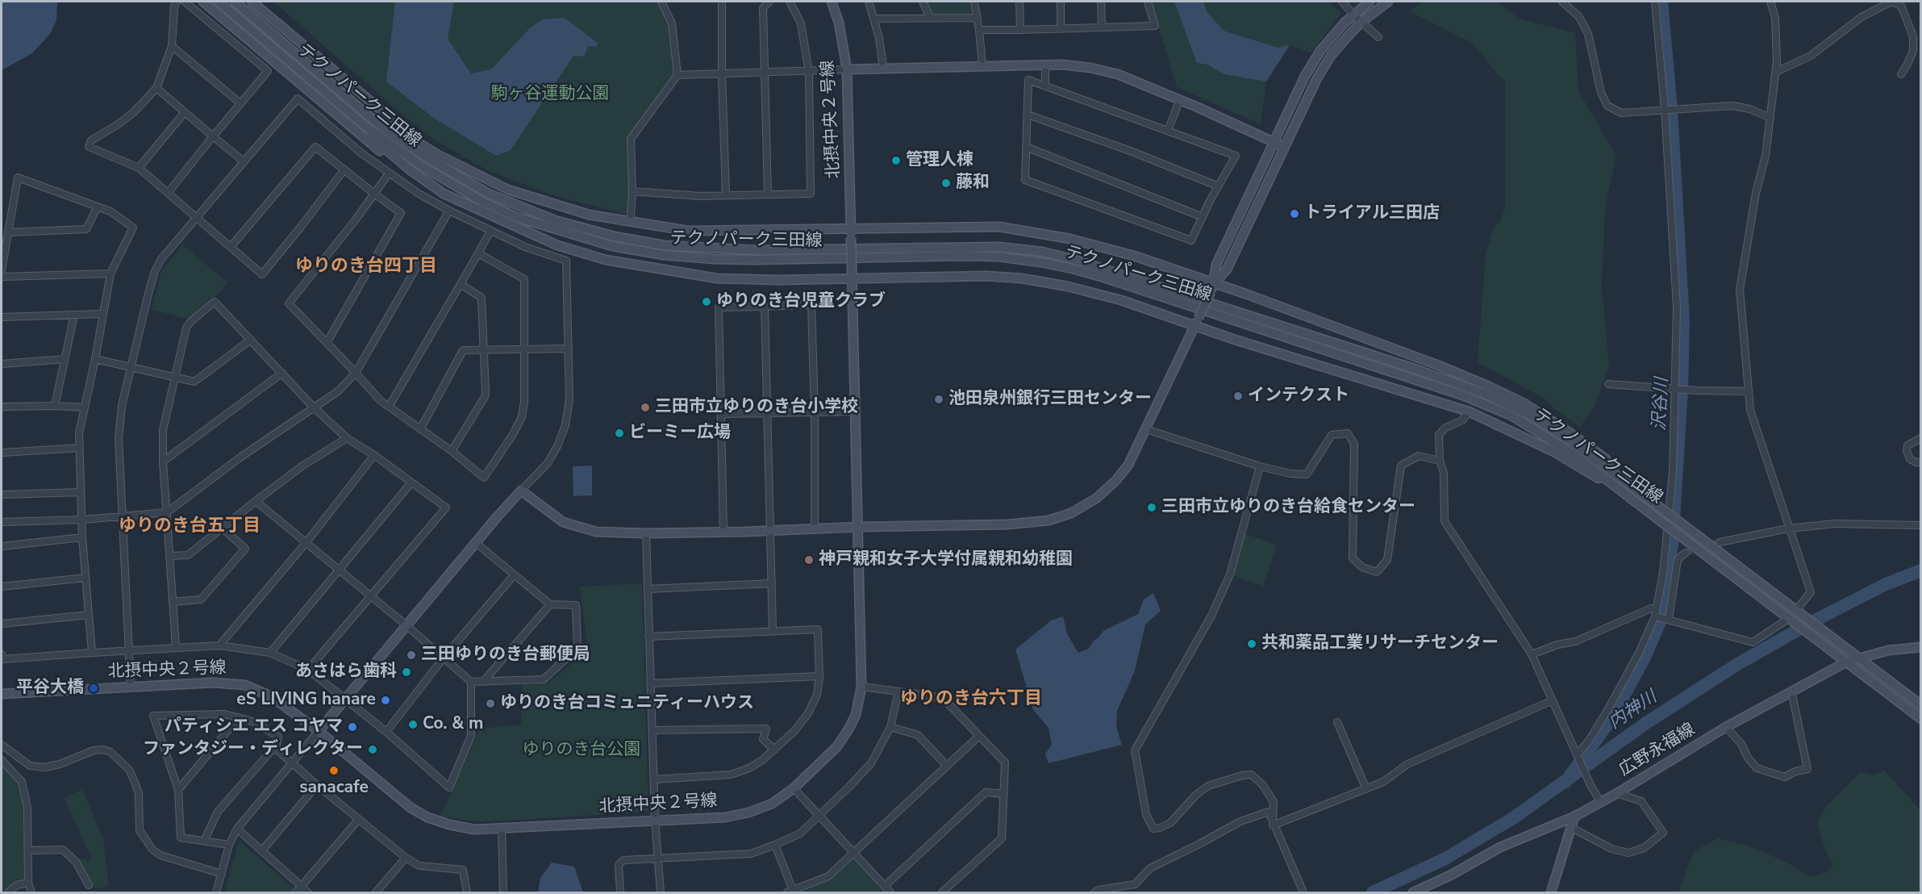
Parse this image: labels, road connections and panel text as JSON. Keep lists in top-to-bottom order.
{
  "streets": {
    "main road": ["テクノパーク三田線", "北摂中央２号線", "広野永福線"]
  },
  "crossings": [
    ["テクノパーク三田線", "広野永福線"]
  ],
  "districts": ["ゆりのき台四丁目", "ゆりのき台五丁目", "ゆりのき台六丁目"],
  "water": ["沢谷川", "内神川"],
  "parks": ["駒ヶ谷運動公園", "ゆりのき台公園"],
  "places": [
    "管理人棟",
    "藤和",
    "トライアル三田店",
    "ゆりのき台児童クラブ",
    "インテクスト",
    "池田泉州銀行三田センター",
    "三田市立ゆりのき台小学校",
    "ビーミー広場",
    "三田市立ゆりのき台給食センター",
    "神戸親和女子大学付属親和幼稚園",
    "共和薬品工業リサーチセンター",
    "三田ゆりのき台郵便局",
    "あさはら歯科",
    "平谷大橋",
    "eS LIVING hanare",
    "ゆりのき台コミュニティーハウス",
    "Co. & m",
    "パティシエ エス コヤマ",
    "ファンタジー・ディレクター",
    "sanacafe"
  ]
}
